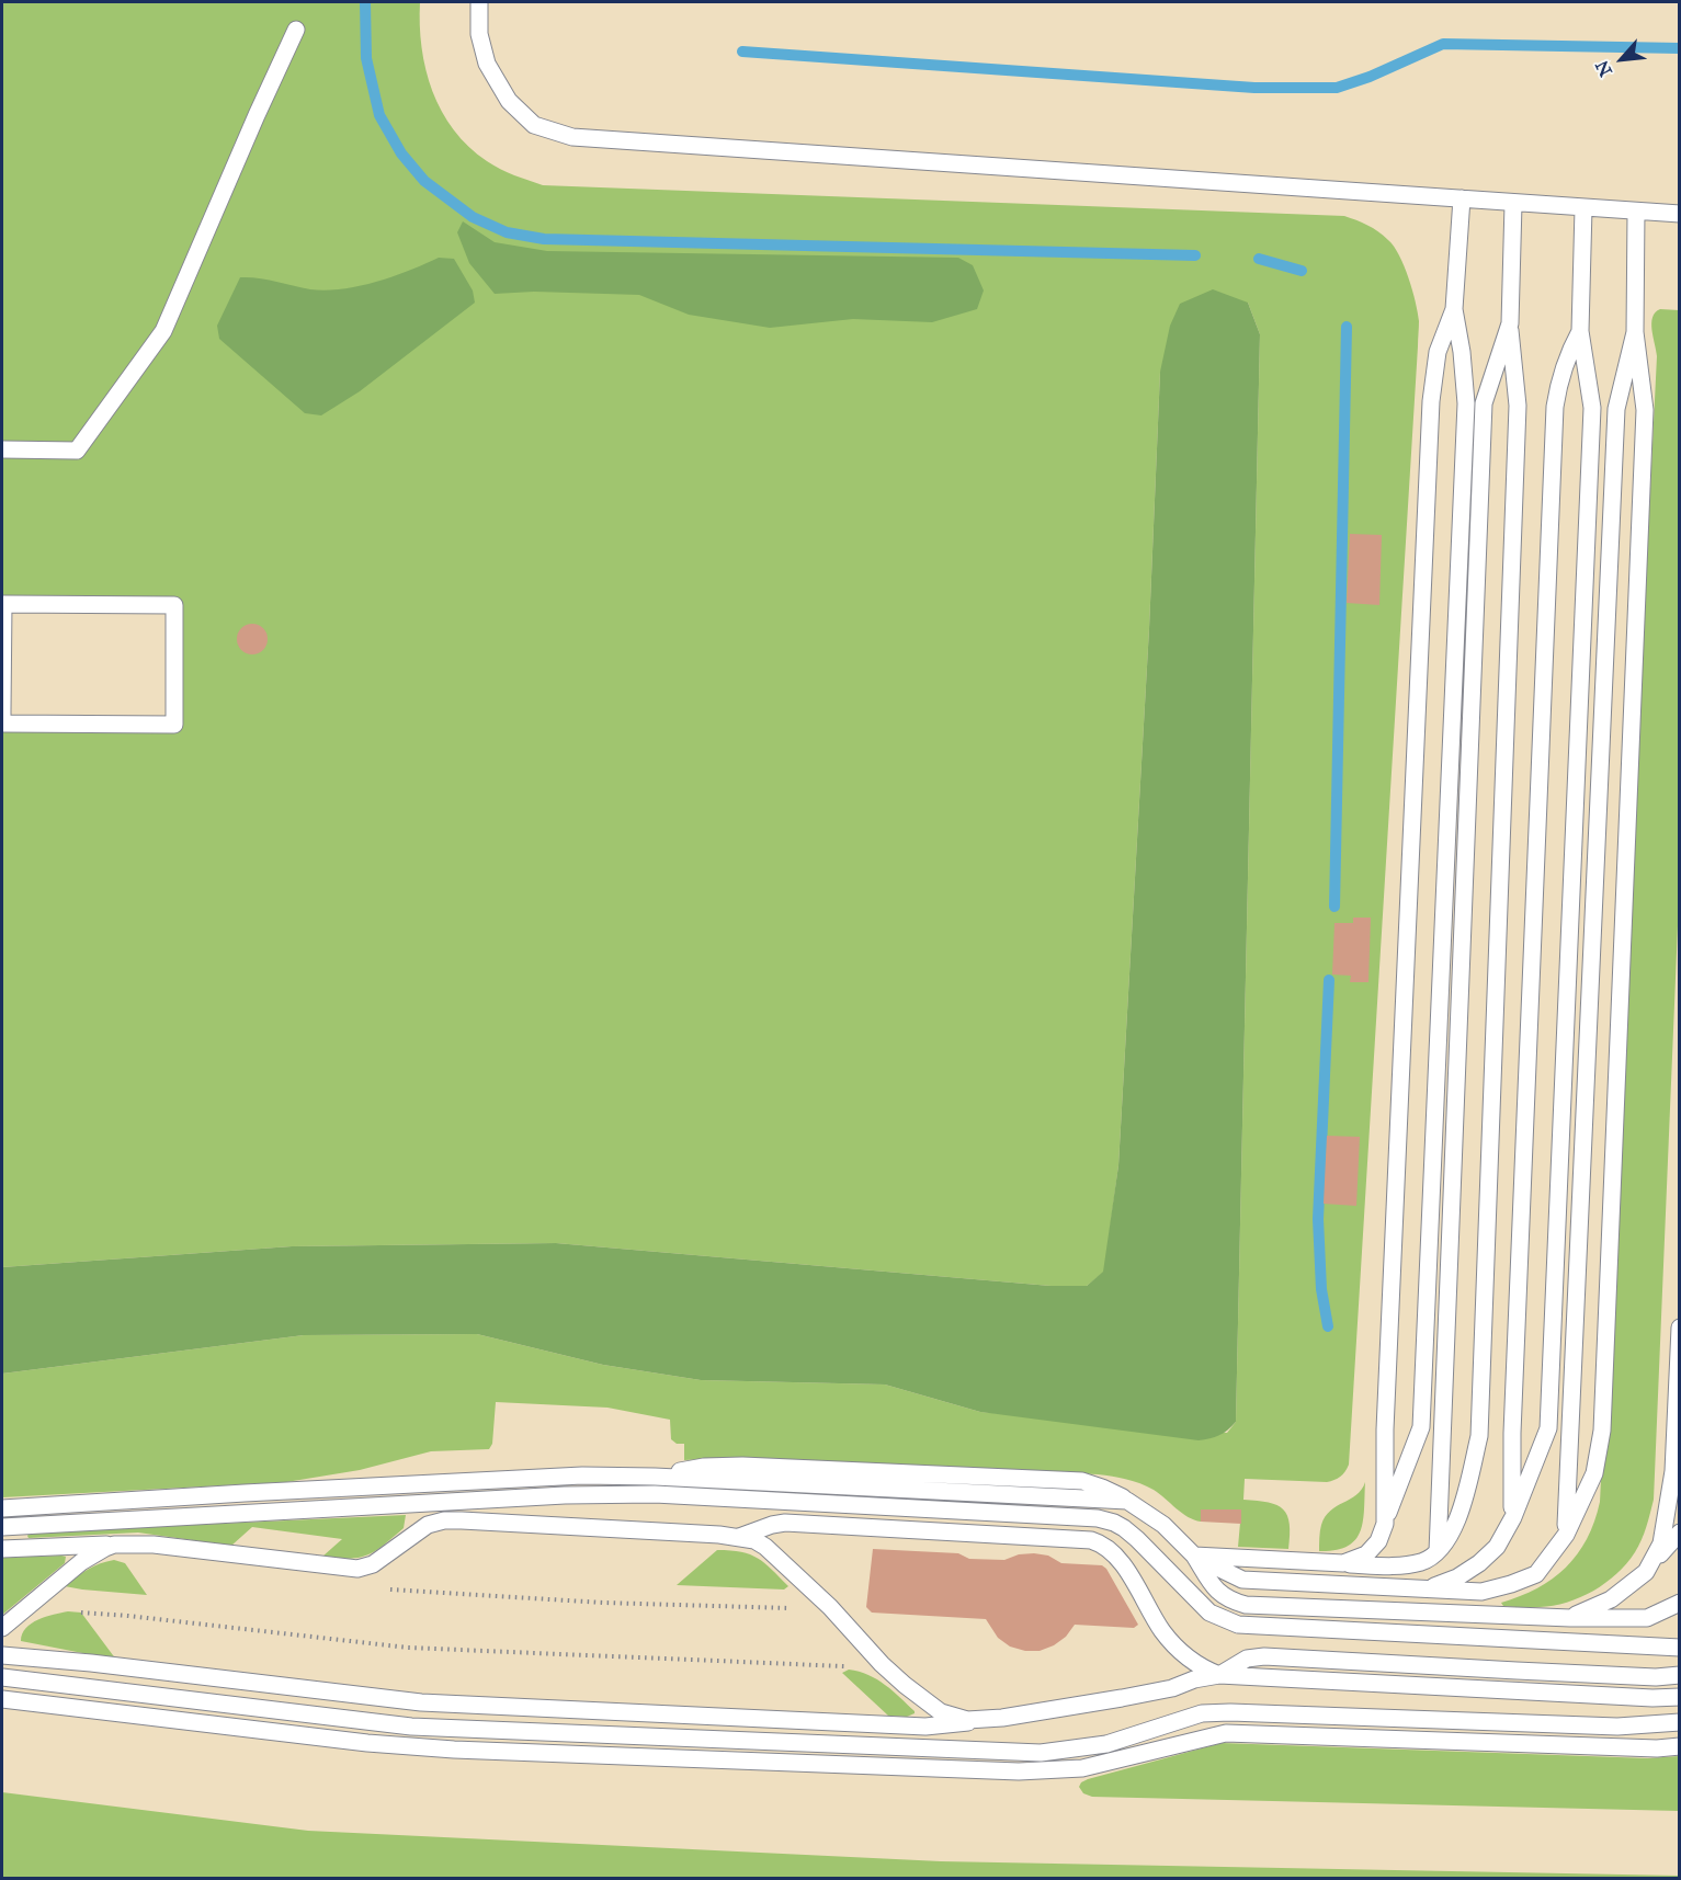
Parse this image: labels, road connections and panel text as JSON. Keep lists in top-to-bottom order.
{
  "north": "bottom left"
}
